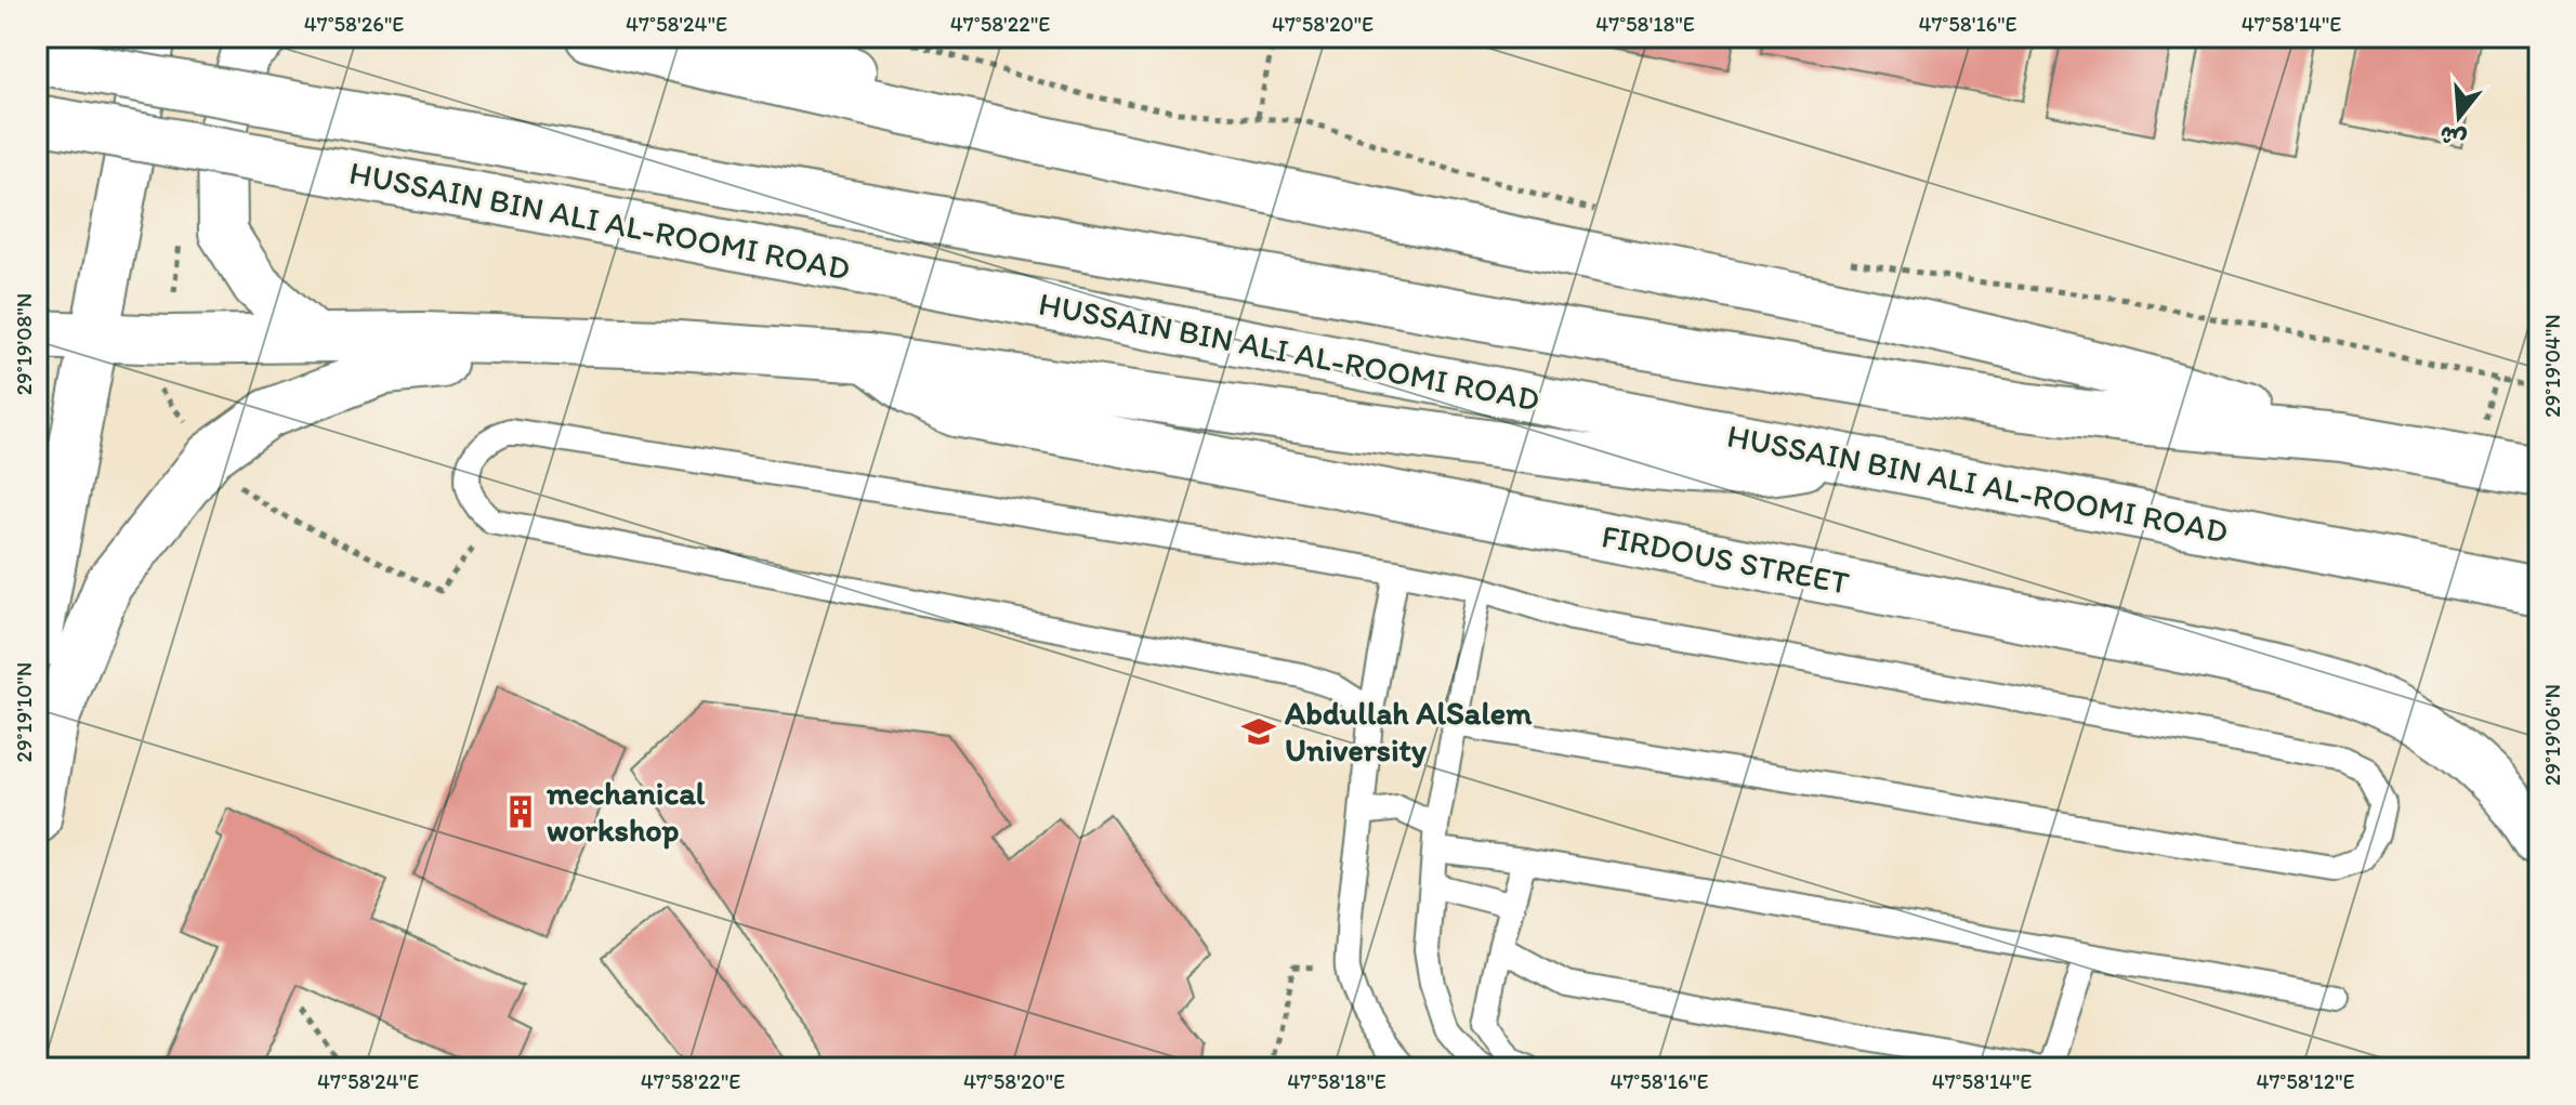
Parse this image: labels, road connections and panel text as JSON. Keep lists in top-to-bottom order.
{
  "streets": {
    "main road": ["HUSSAIN BIN ALI AL-ROOMI ROAD", "FIRDOUS STREET"]
  },
  "places": {
    "school or university": ["Abdullah AlSalem University"],
    "building": ["mechanical workshop"]
  },
  "north": "bottom",
  "coordinates": [
    "47°58'26\"E",
    "47°58'24\"E",
    "47°58'22\"E",
    "47°58'20\"E",
    "47°58'18\"E",
    "47°58'16\"E",
    "47°58'14\"E",
    "29°19'08\"N",
    "29°19'04\"N",
    "29°19'10\"N",
    "29°19'06\"N",
    "47°58'12\"E"
  ]
}
